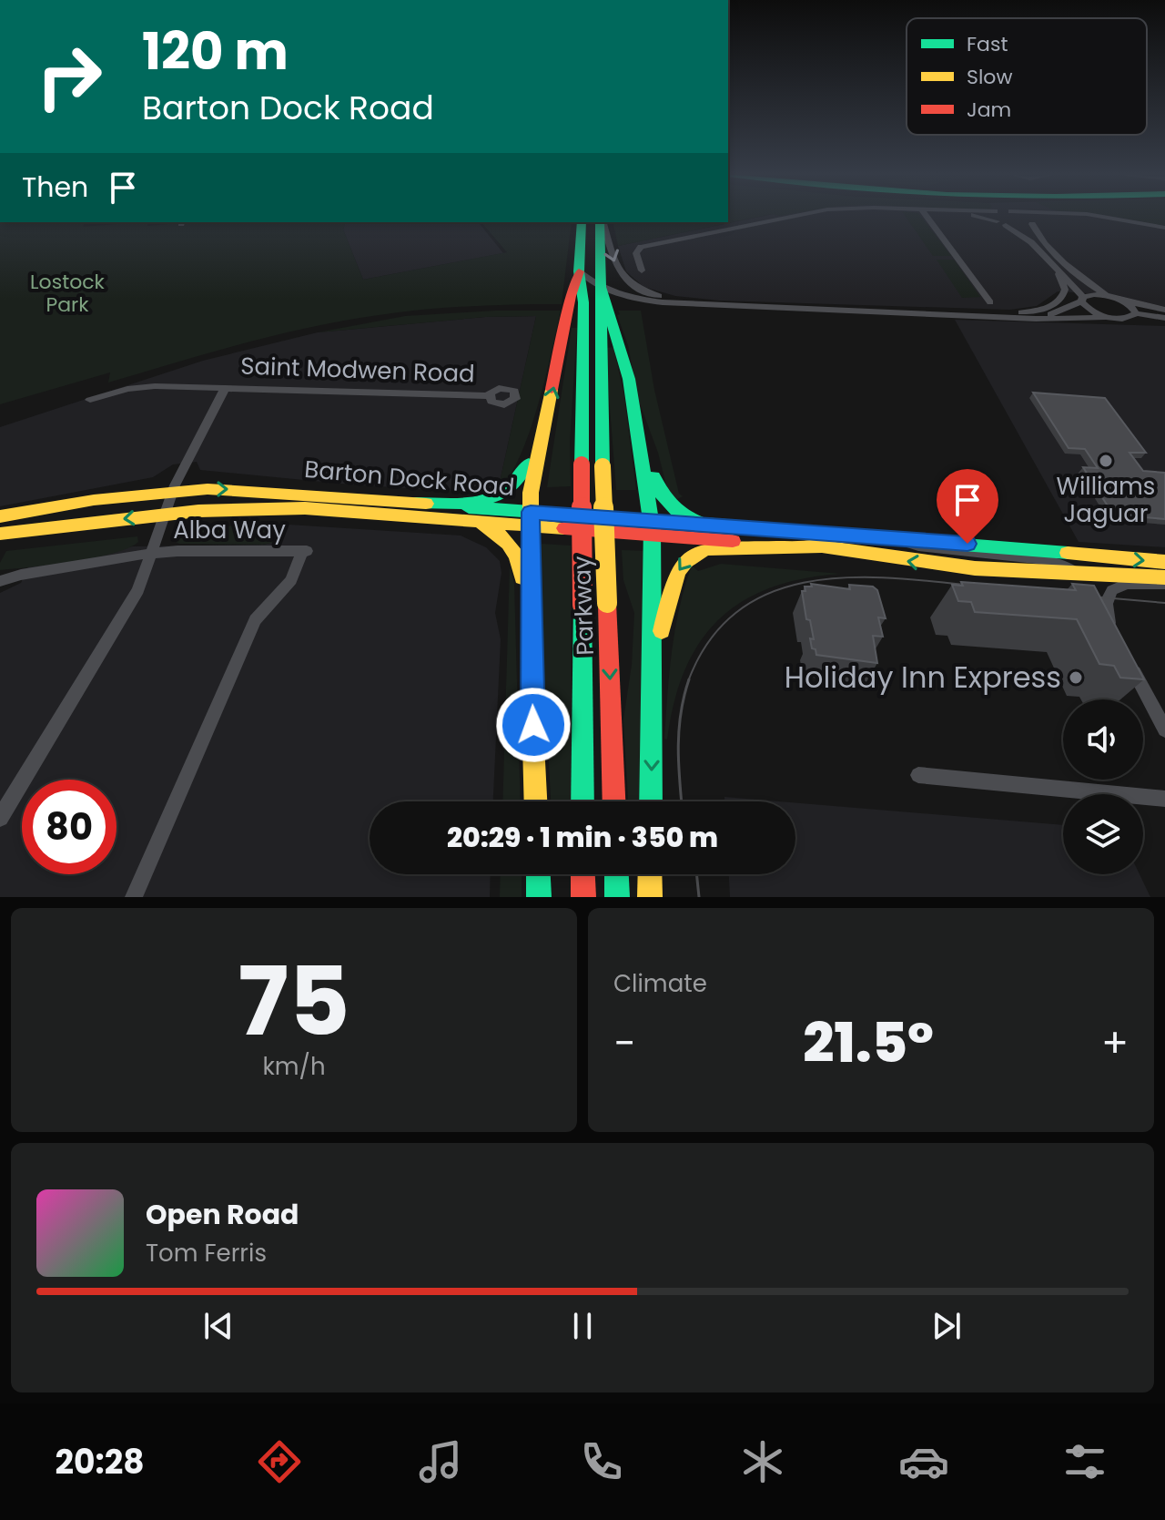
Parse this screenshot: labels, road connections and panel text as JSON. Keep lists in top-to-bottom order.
{
  "streets": {
    "main road": ["Barton Dock Road", "Parkway"],
    "street": ["Saint Modwen Road", "Alba Way"]
  },
  "crossings": [
    ["Saint Modwen Road", "Barton Dock Road"],
    ["Saint Modwen Road", "Alba Way"]
  ],
  "parks": ["Lostock Park"],
  "places": ["Williams Jaguar", "Holiday Inn Express"],
  "legend": ["Fast", "Slow", "Jam"],
  "page": {
    "turn": ["120 m", "Barton Dock Road"],
    "then": "Then",
    "limit": "80",
    "trip": "20:29 · 1 min · 350 m",
    "tile": [
      ["75", "km/h"],
      "Climate"
    ],
    "heat": ["−", "21.5°", "+"],
    "song": ["Open Road", "Tom Ferris"],
    "tabs": "20:28"
  }
}
